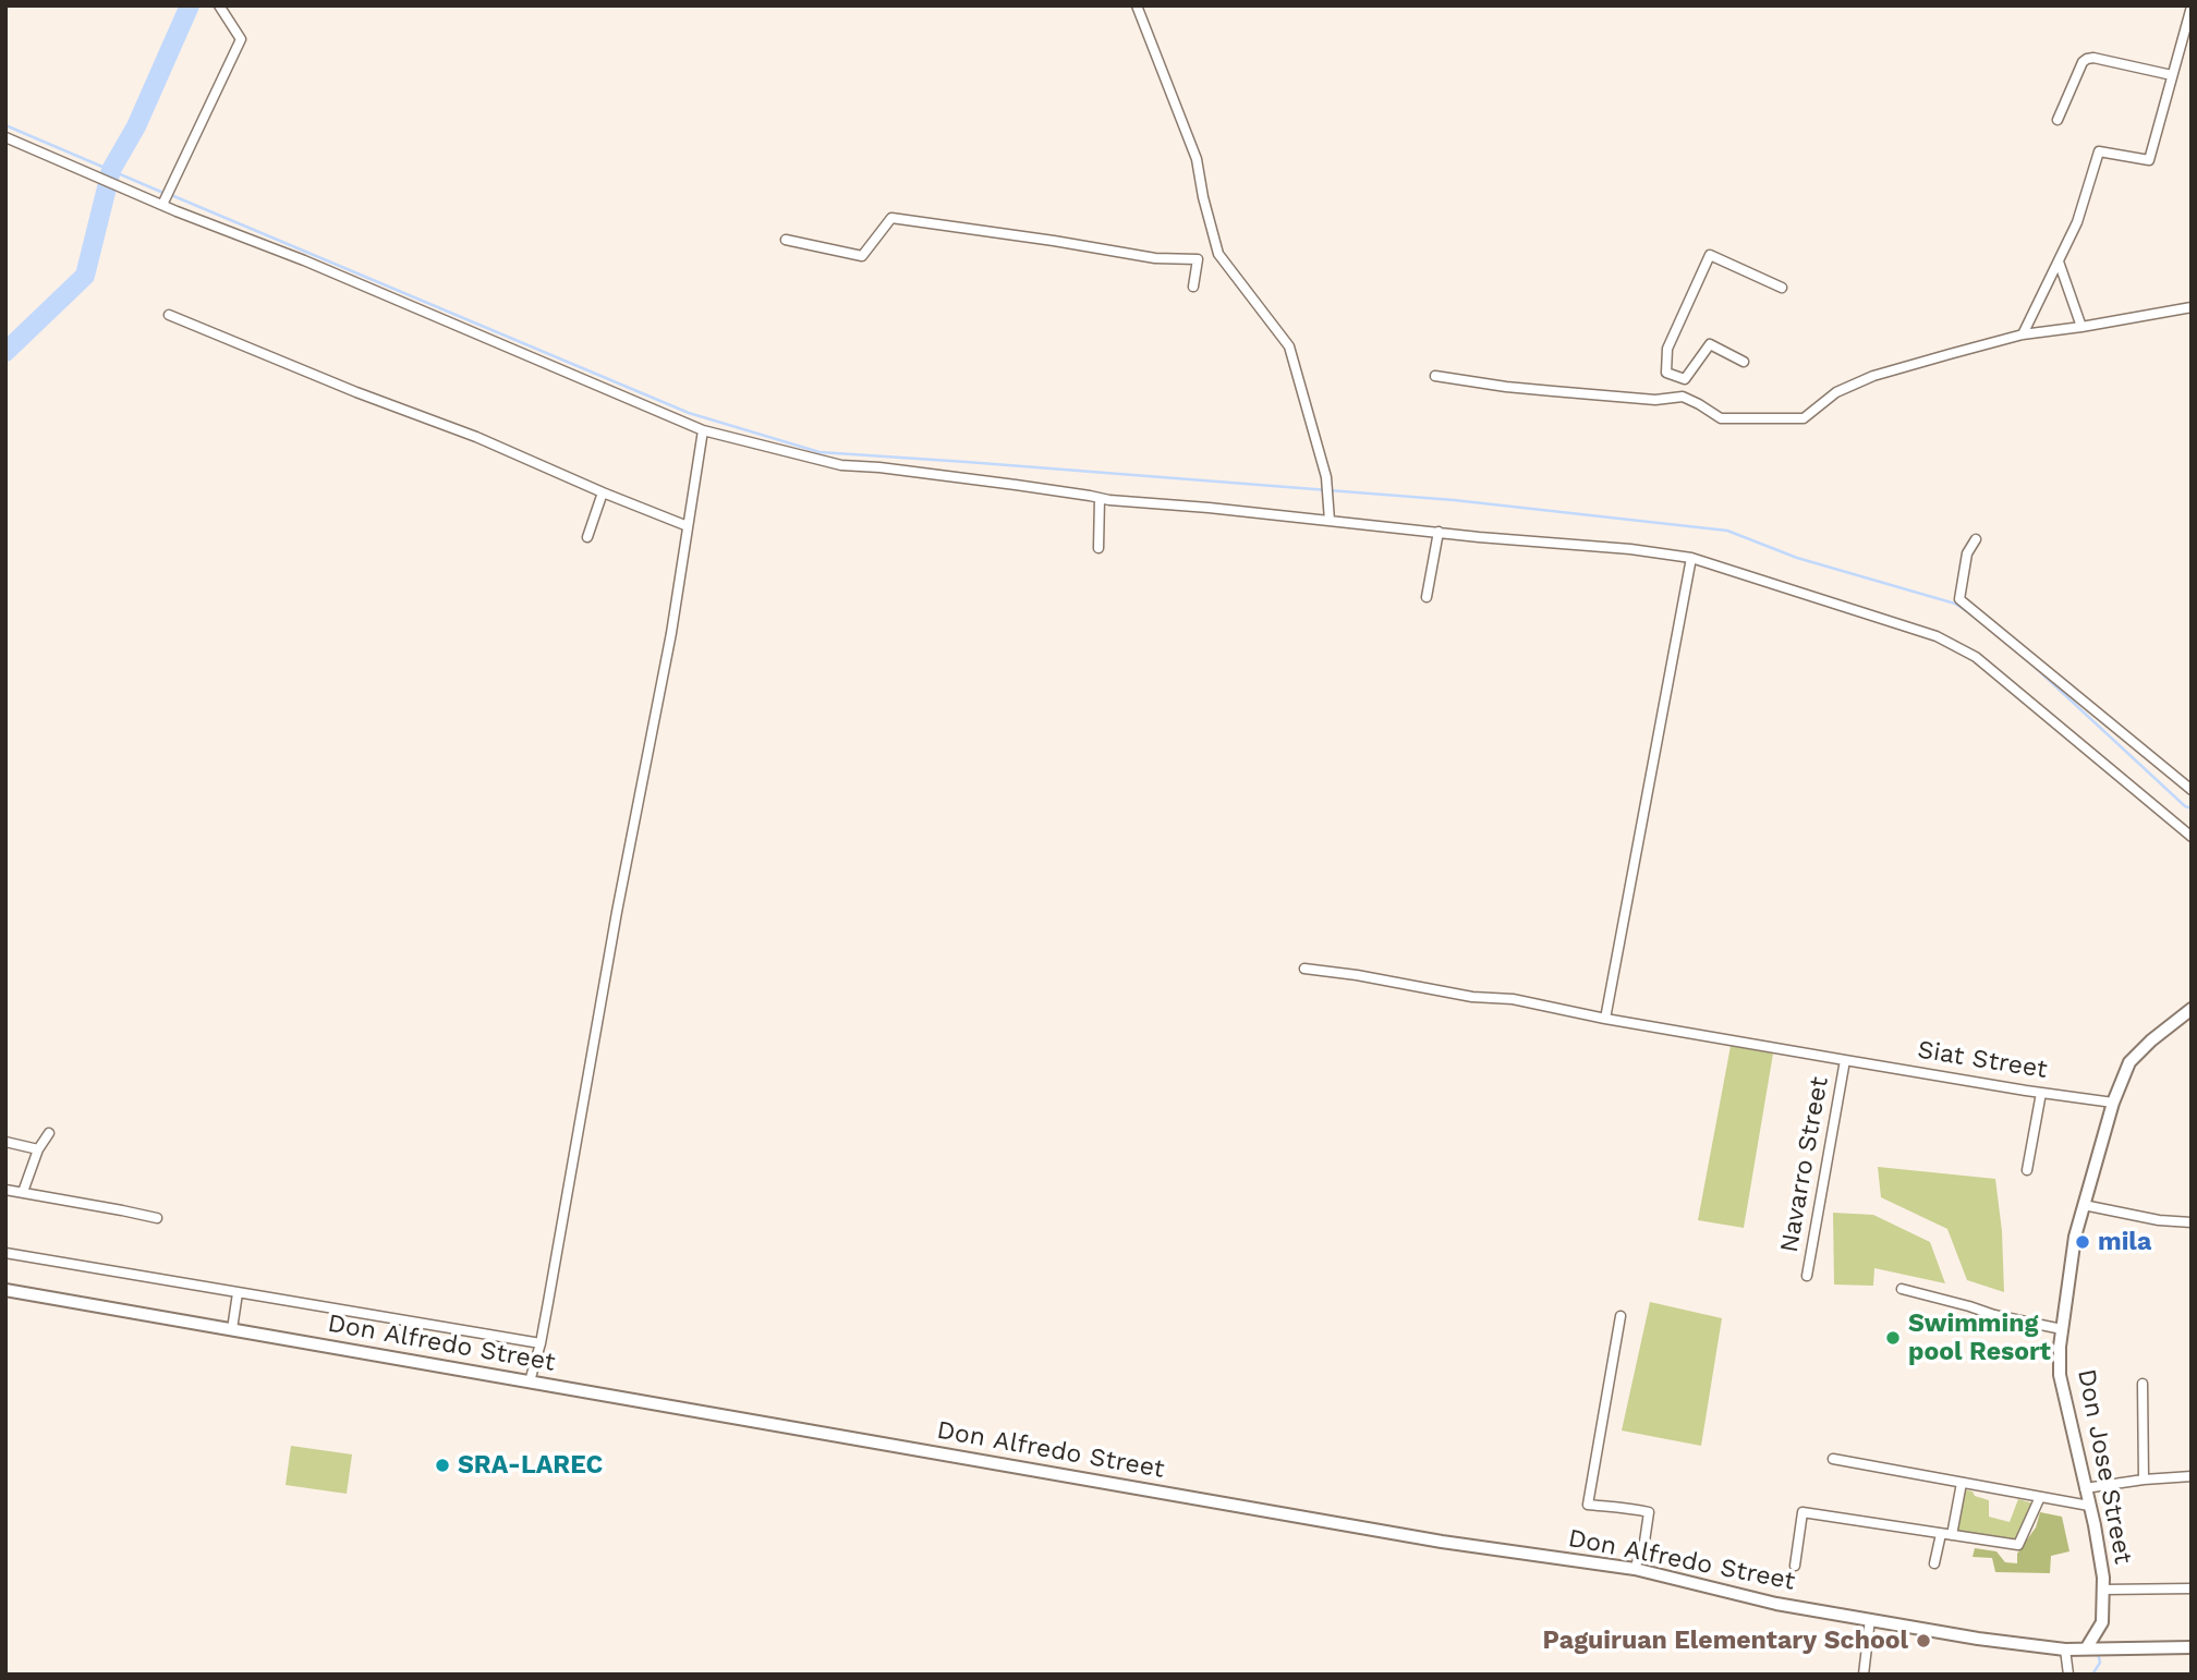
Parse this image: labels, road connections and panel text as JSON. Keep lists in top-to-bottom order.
{
  "streets": {
    "street": [
      "Siat Street",
      "Navarro Street",
      "Don Alfredo Street",
      "Don Jose Street"
    ]
  },
  "crossings": [
    ["Siat Street", "Navarro Street"],
    ["Siat Street", "Don Jose Street"],
    ["Don Alfredo Street", "Don Jose Street"]
  ],
  "places": [
    "mila",
    "Swimming pool Resort",
    "SRA-LAREC",
    "Paguiruan Elementary School"
  ]
}
